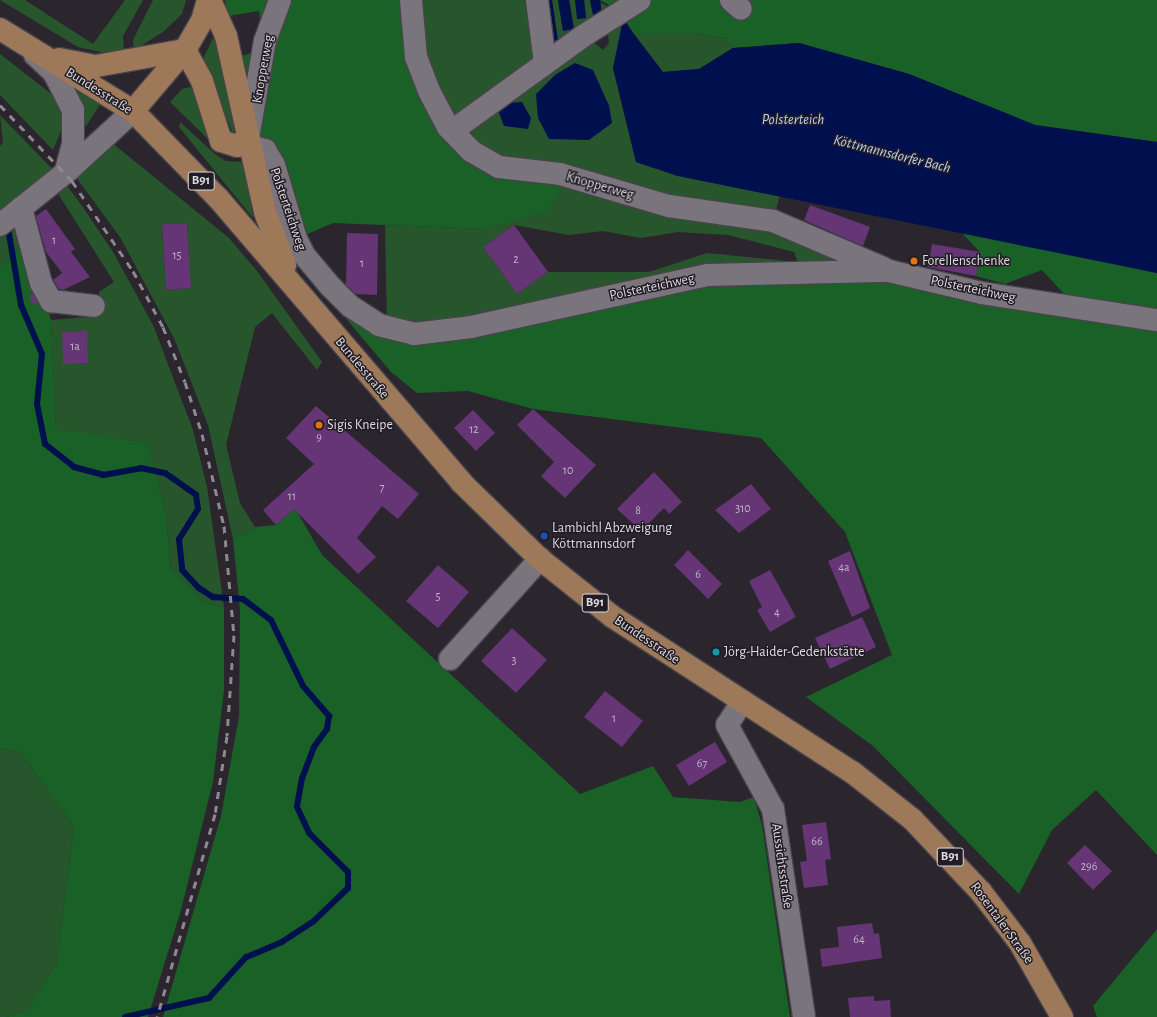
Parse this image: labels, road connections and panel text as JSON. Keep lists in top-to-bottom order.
{
  "streets": {
    "main road": ["Bundesstraße", "B91", "Rosentaler Straße"],
    "street": ["Knopperweg", "Polsterteichweg", "Aussichtsstraße"]
  },
  "crossings": [
    ["Knopperweg", "Polsterteichweg"],
    ["Bundesstraße", "Aussichtsstraße"],
    ["Bundesstraße", "Rosentaler Straße"]
  ],
  "water": ["Polsterteich", "Köttmannsdorfer Bach"],
  "places": [
    "Forellenschenke",
    "Sigis Kneipe",
    "Lambichl Abzweigung Köttmannsdorf",
    "Jörg-Haider-Gedenkstätte"
  ],
  "house_numbers": [
    "1",
    "15",
    "2",
    "1",
    "1a",
    "12",
    "9",
    "10",
    "7",
    "11",
    "310",
    "8",
    "4a",
    "6",
    "5",
    "4",
    "3",
    "1",
    "67",
    "66",
    "296",
    "64"
  ]
}
